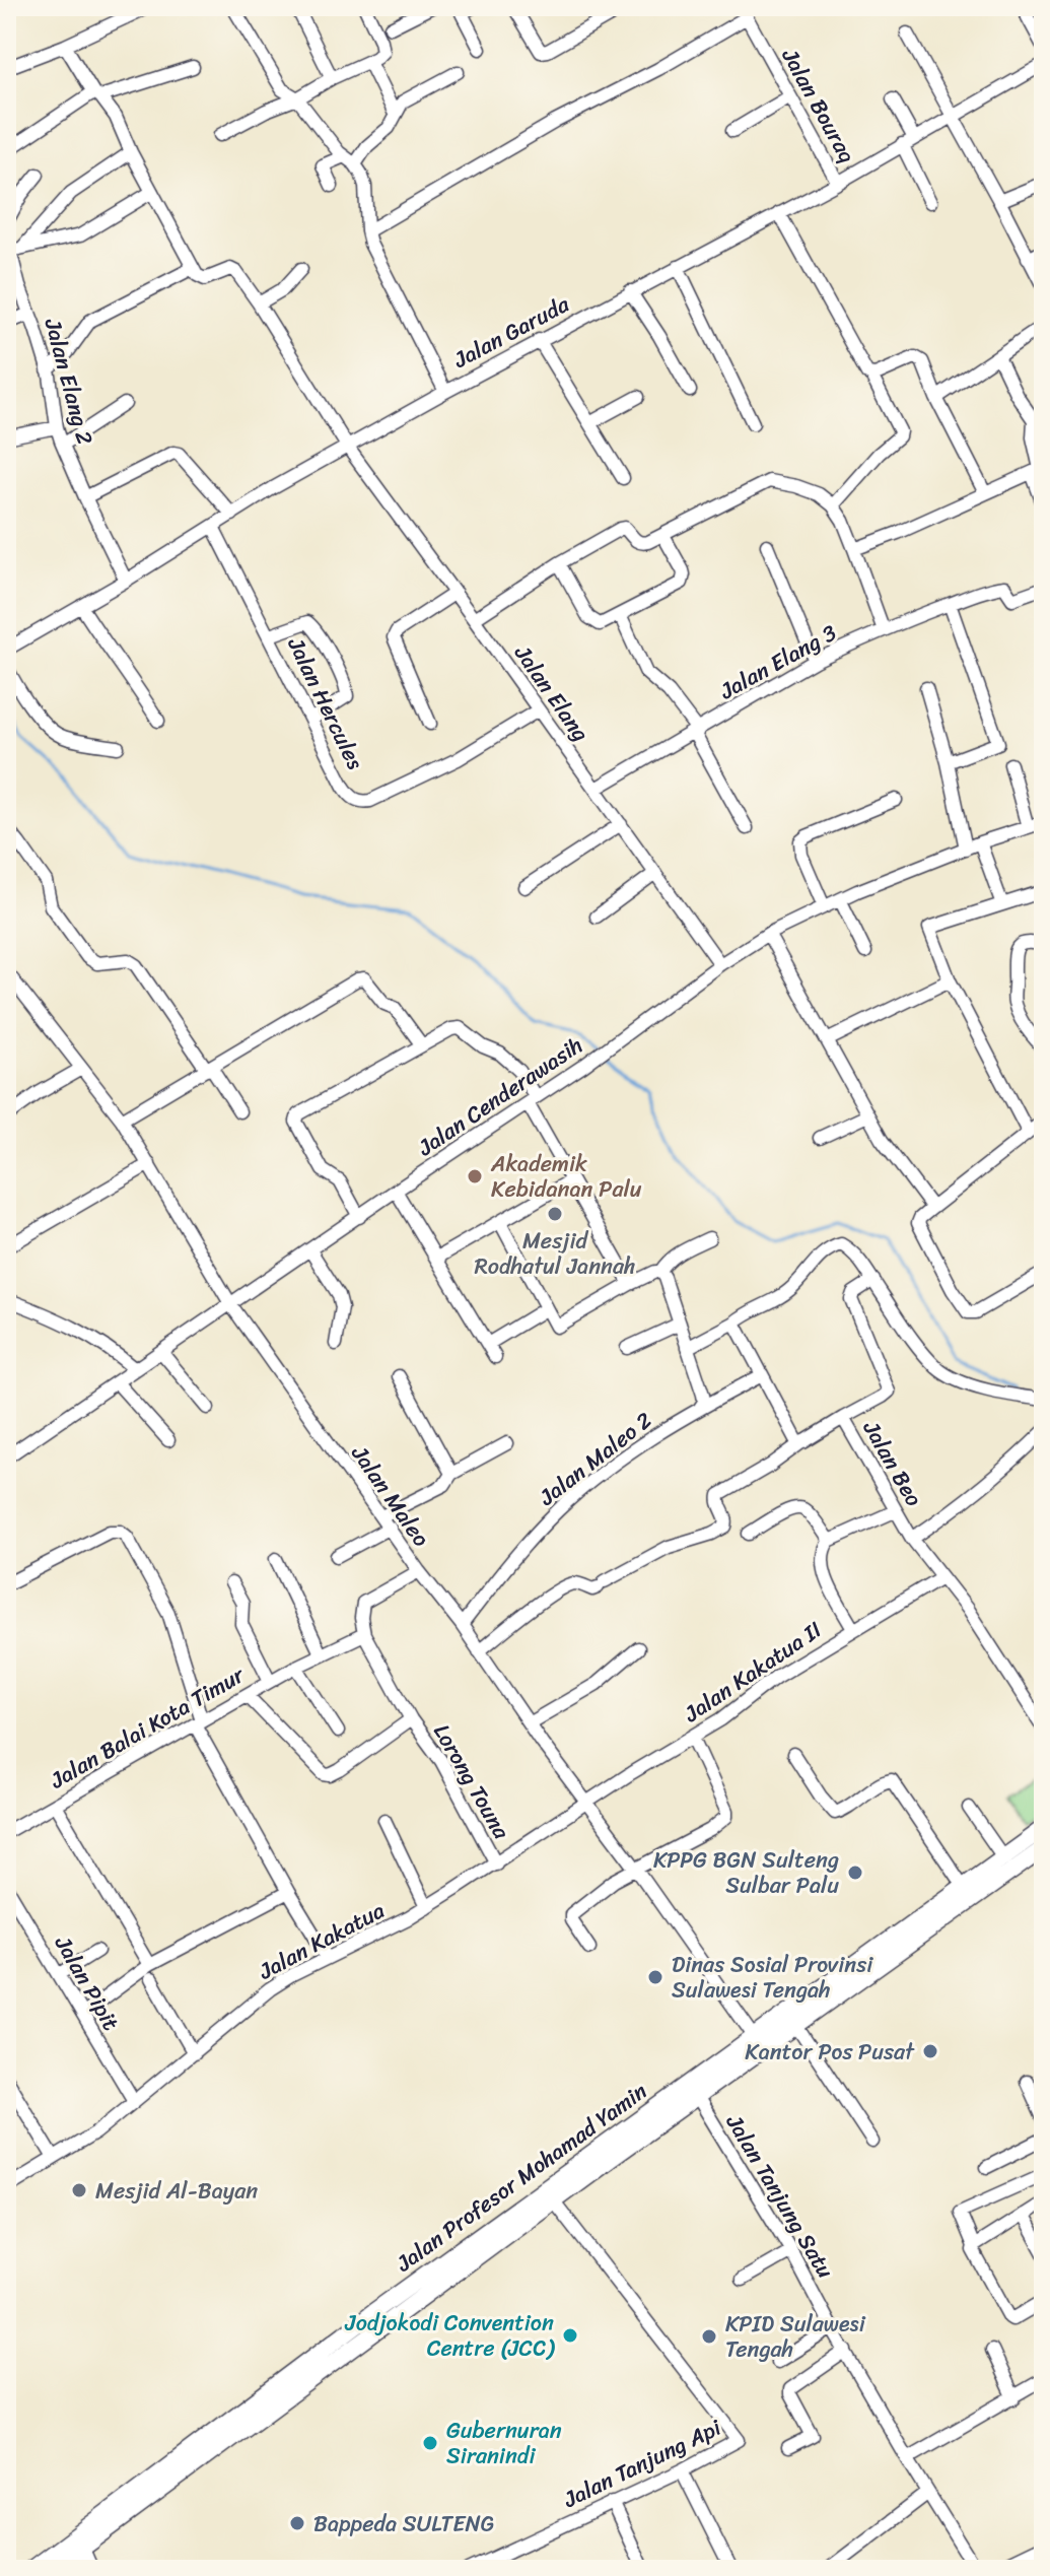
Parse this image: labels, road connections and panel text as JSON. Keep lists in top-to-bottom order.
{
  "streets": {
    "main road": ["Jalan Profesor Mohamad Yamin"],
    "street": [
      "Jalan Bouraq",
      "Jalan Garuda",
      "Jalan Elang 2",
      "Jalan Elang 3",
      "Jalan Elang",
      "Jalan Hercules",
      "Jalan Cenderawasih",
      "Jalan Maleo 2",
      "Jalan Beo",
      "Jalan Maleo",
      "Jalan Kakatua II",
      "Jalan Balai Kota Timur",
      "Lorong Touna",
      "Jalan Kakatua",
      "Jalan Pipit",
      "Jalan Tanjung Satu",
      "Jalan Tanjung Api"
    ]
  },
  "crossings": [
    ["Jalan Bouraq", "Jalan Garuda"],
    ["Jalan Garuda", "Jalan Elang 2"],
    ["Jalan Garuda", "Jalan Elang"],
    ["Jalan Garuda", "Jalan Hercules"],
    ["Jalan Elang 3", "Jalan Elang"],
    ["Jalan Elang", "Jalan Hercules"],
    ["Jalan Elang", "Jalan Cenderawasih"],
    ["Jalan Cenderawasih", "Jalan Maleo"],
    ["Jalan Maleo 2", "Jalan Maleo"],
    ["Jalan Beo", "Jalan Maleo"],
    ["Jalan Beo", "Jalan Kakatua II"],
    ["Jalan Maleo", "Jalan Kakatua II"],
    ["Jalan Maleo", "Jalan Kakatua"],
    ["Jalan Maleo", "Jalan Profesor Mohamad Yamin"],
    ["Jalan Kakatua II", "Jalan Kakatua"],
    ["Jalan Balai Kota Timur", "Lorong Touna"],
    ["Lorong Touna", "Jalan Kakatua"],
    ["Jalan Kakatua", "Jalan Pipit"],
    ["Jalan Profesor Mohamad Yamin", "Jalan Tanjung Satu"],
    ["Jalan Profesor Mohamad Yamin", "Jalan Tanjung Api"]
  ],
  "places": [
    "Akademik Kebidanan Palu",
    "Mesjid Rodhatul Jannah",
    "KPPG BGN Sulteng Sulbar Palu",
    "Dinas Sosial Provinsi Sulawesi Tengah",
    "Kantor Pos Pusat",
    "Mesjid Al-Bayan",
    "Jodjokodi Convention Centre (JCC)",
    "KPID Sulawesi Tengah",
    "Gubernuran Siranindi",
    "Bappeda SULTENG"
  ]
}
